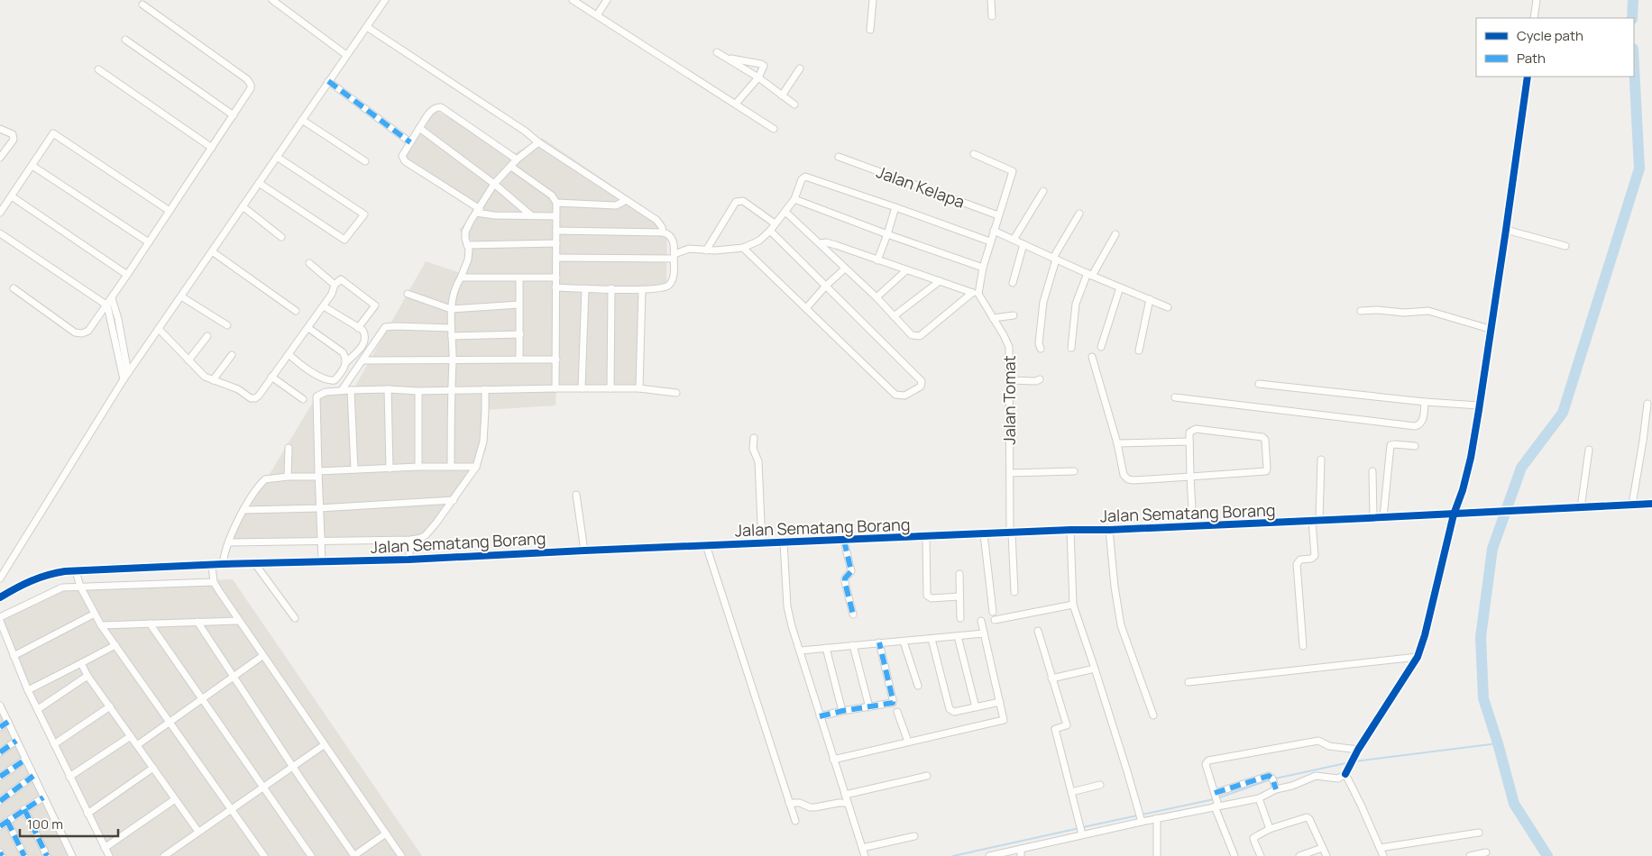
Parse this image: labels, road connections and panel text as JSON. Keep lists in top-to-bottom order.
{
  "streets": {
    "street": ["Jalan Kelapa", "Jalan Tomat", "Jalan Sematang Borang"]
  },
  "crossings": [
    ["Jalan Tomat", "Jalan Sematang Borang"]
  ],
  "legend": ["Cycle path", "Path"],
  "scale_bar": "100 m"
}
